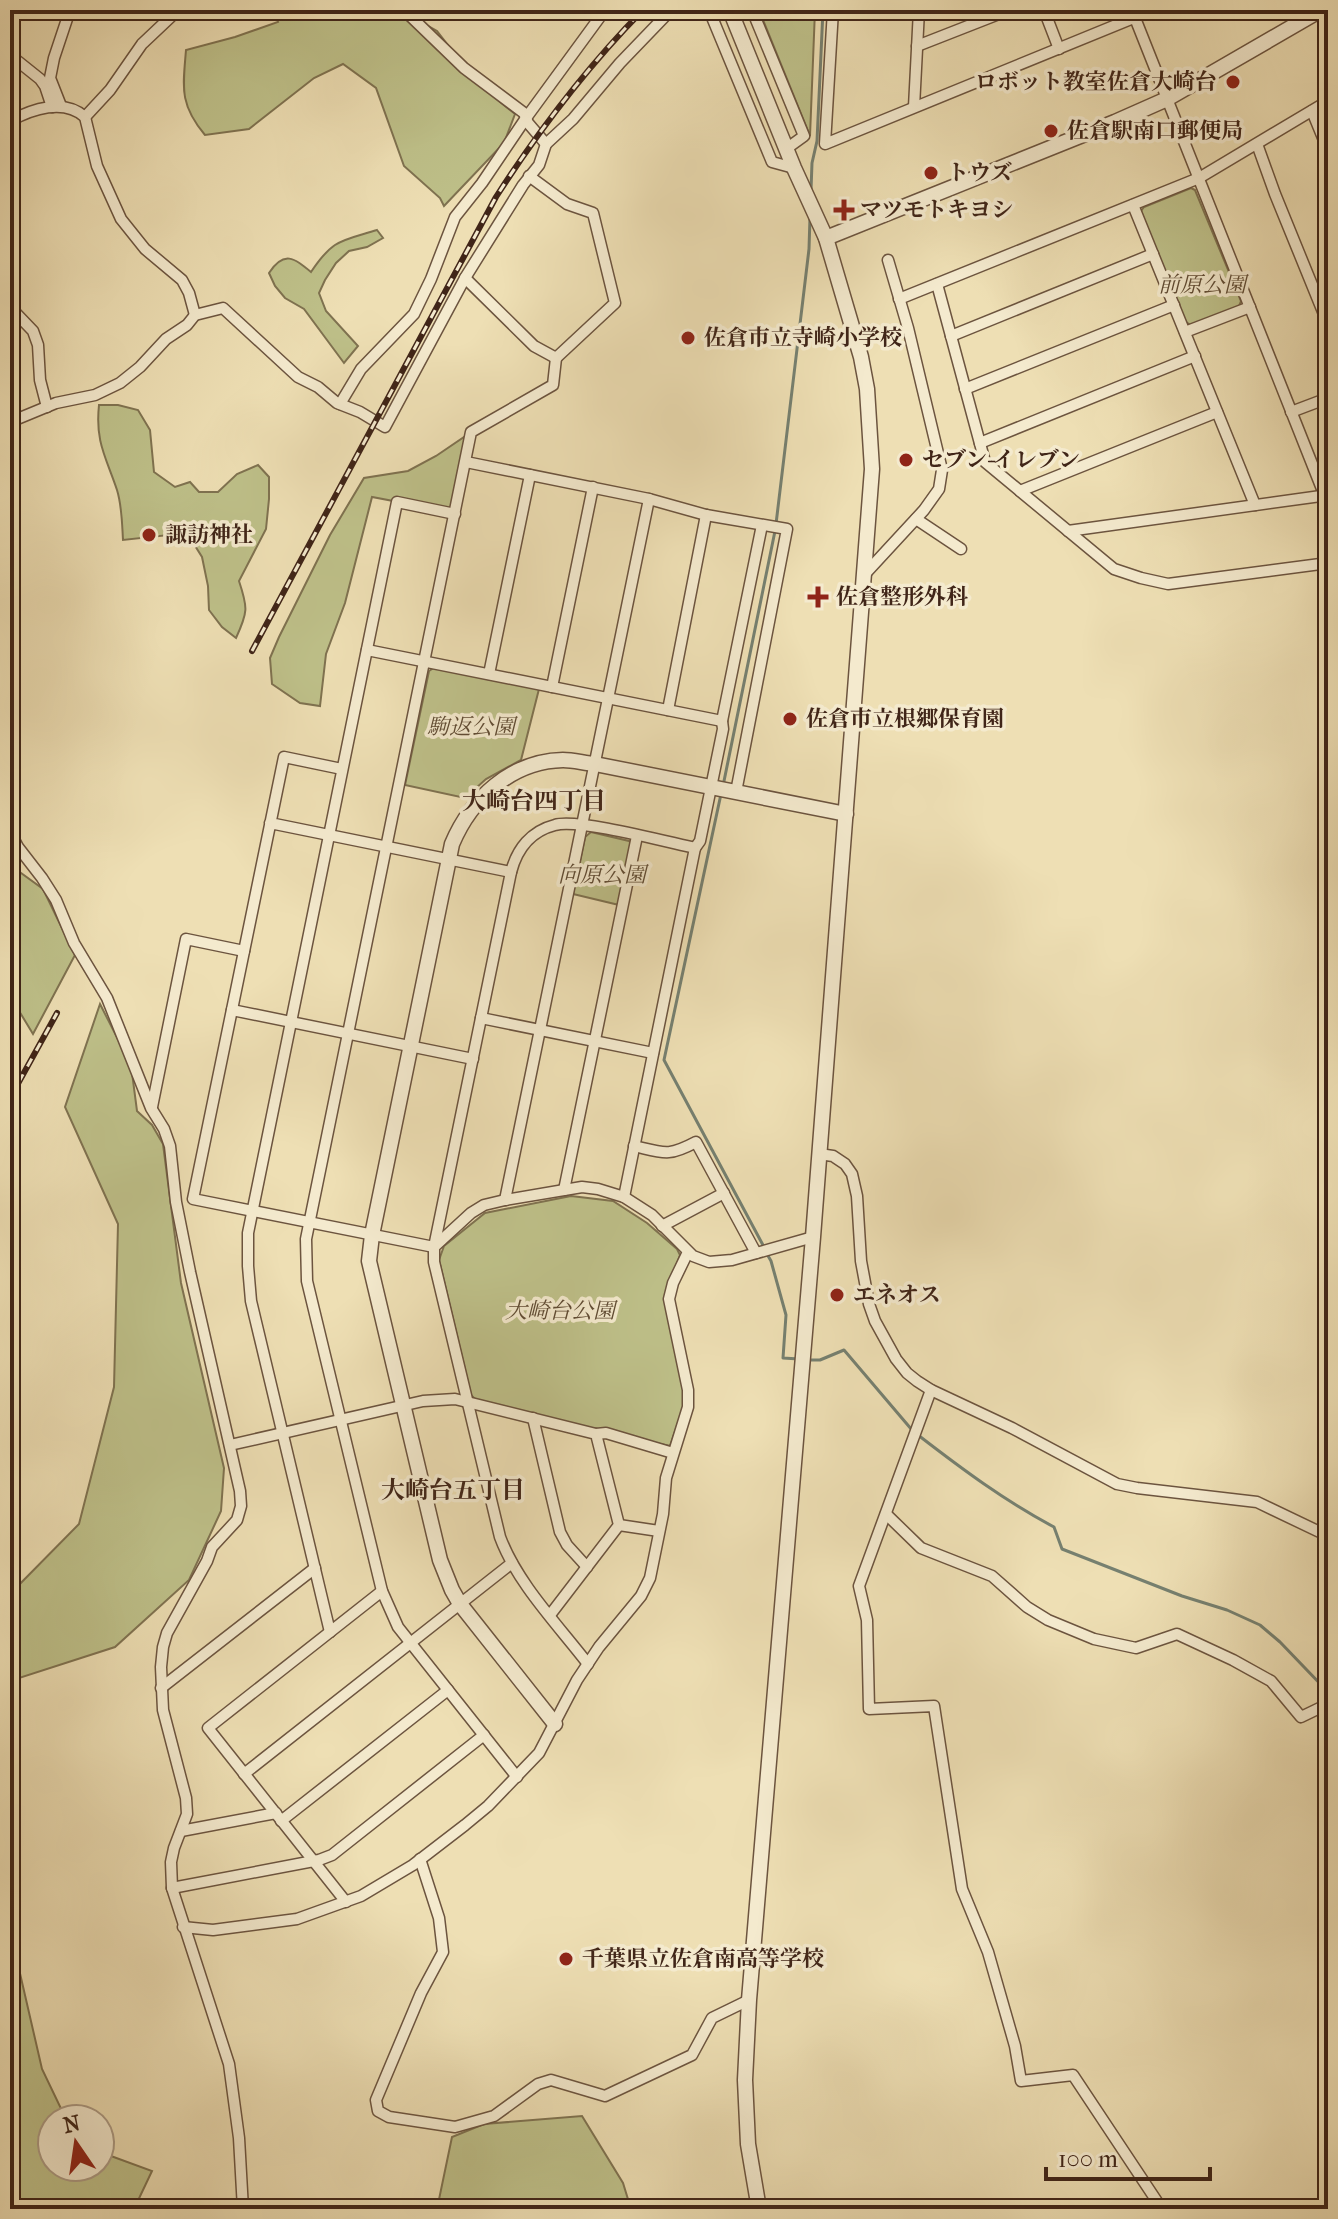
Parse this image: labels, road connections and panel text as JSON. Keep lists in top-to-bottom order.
{
  "districts": ["大崎台四丁目", "大崎台五丁目"],
  "parks": [
    "前原公園",
    "駒返公園",
    "向原公園",
    "大崎台公園"
  ],
  "places": {
    "other": [
      "ロボット教室佐倉大崎台",
      "佐倉駅南口郵便局",
      "トウズ",
      "佐倉市立寺崎小学校",
      "セブン-イレブン",
      "諏訪神社",
      "佐倉市立根郷保育園",
      "エネオス",
      "千葉県立佐倉南高等学校"
    ],
    "health": ["マツモトキヨシ", "佐倉整形外科"]
  },
  "scale_bar": "100 m",
  "north": "top"
}
